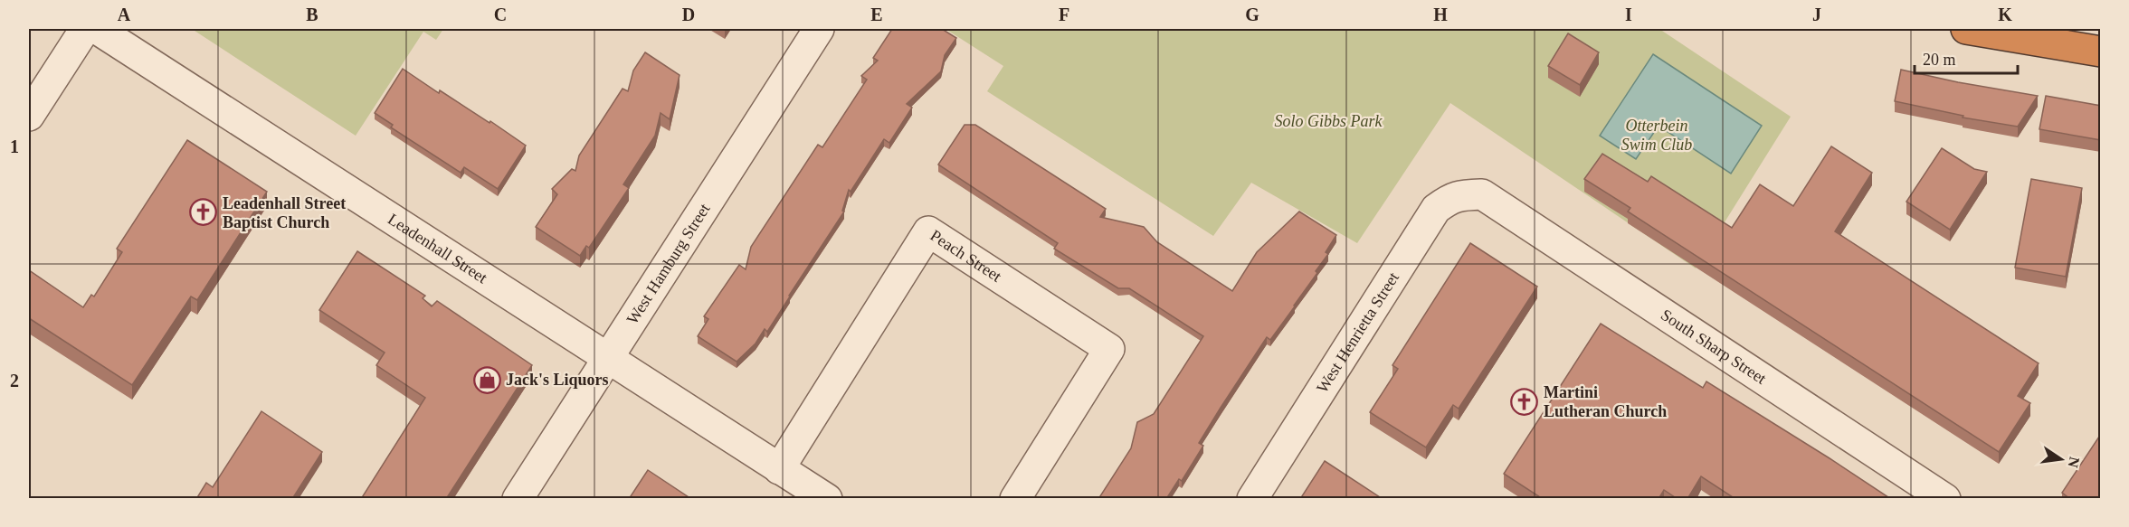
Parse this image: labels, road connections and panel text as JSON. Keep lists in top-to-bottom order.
{
  "streets": {
    "street": [
      "Leadenhall Street",
      "Peach Street",
      "West Hamburg Street",
      "West Henrietta Street",
      "South Sharp Street"
    ]
  },
  "crossings": [
    ["Leadenhall Street", "Peach Street"],
    ["Leadenhall Street", "West Hamburg Street"],
    ["West Henrietta Street", "South Sharp Street"]
  ],
  "parks": ["Solo Gibbs Park", "Otterbein Swim Club"],
  "places": {
    "church": ["Leadenhall Street Baptist Church", "Martini Lutheran Church"],
    "shop": ["Jack's Liquors"]
  },
  "scale_bar": "20 m",
  "north": "right",
  "grid": {
    "columns": [
      "A",
      "B",
      "C",
      "D",
      "E",
      "F",
      "G",
      "H",
      "I",
      "J",
      "K"
    ],
    "rows": ["1", "2"]
  }
}
